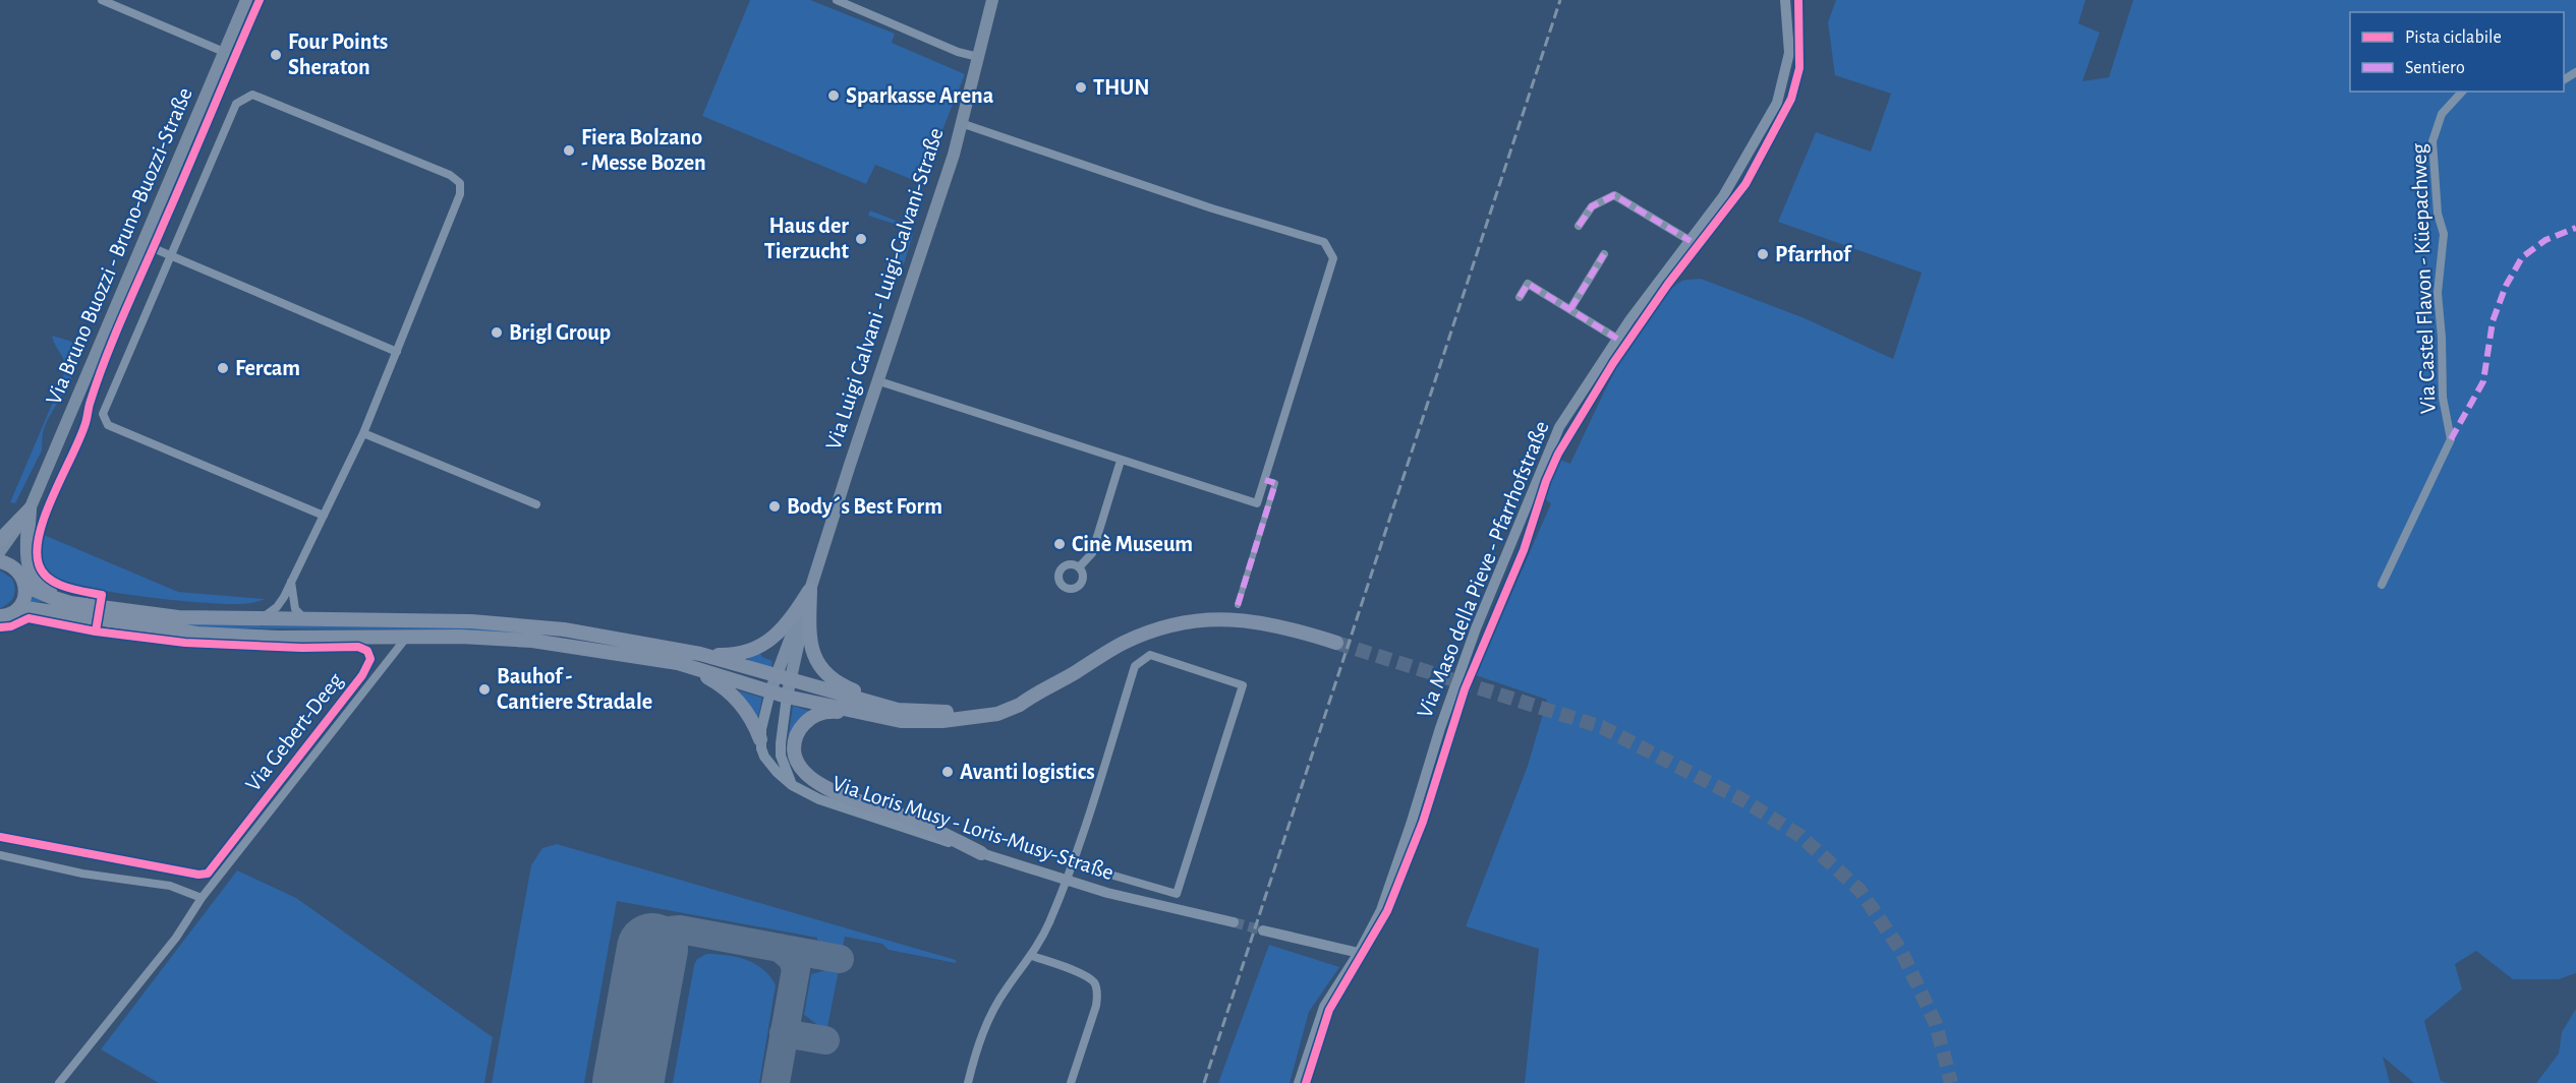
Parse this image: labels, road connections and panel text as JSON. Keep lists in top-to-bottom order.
{
  "streets": {
    "main road": ["Via Bruno Buozzi - Bruno-Buozzi-Straße", "Via Luigi Galvani - Luigi-Galvani-Straße"],
    "street": ["Via Castel Flavon - Küepachweg", "Via Maso della Pieve - Pfarrhofstraße", "Via Loris Musy - Loris-Musy-Straße"],
    "cycle path": ["Via Gebert-Deeg"]
  },
  "places": [
    "Four Points Sheraton",
    "THUN",
    "Sparkasse Arena",
    "Fiera Bolzano - Messe Bozen",
    "Haus der Tierzucht",
    "Pfarrhof",
    "Brigl Group",
    "Fercam",
    "Body´s Best Form",
    "Cinè Museum",
    "Bauhof - Cantiere Stradale",
    "Avanti logistics"
  ],
  "legend": ["Pista ciclabile", "Sentiero"]
}
